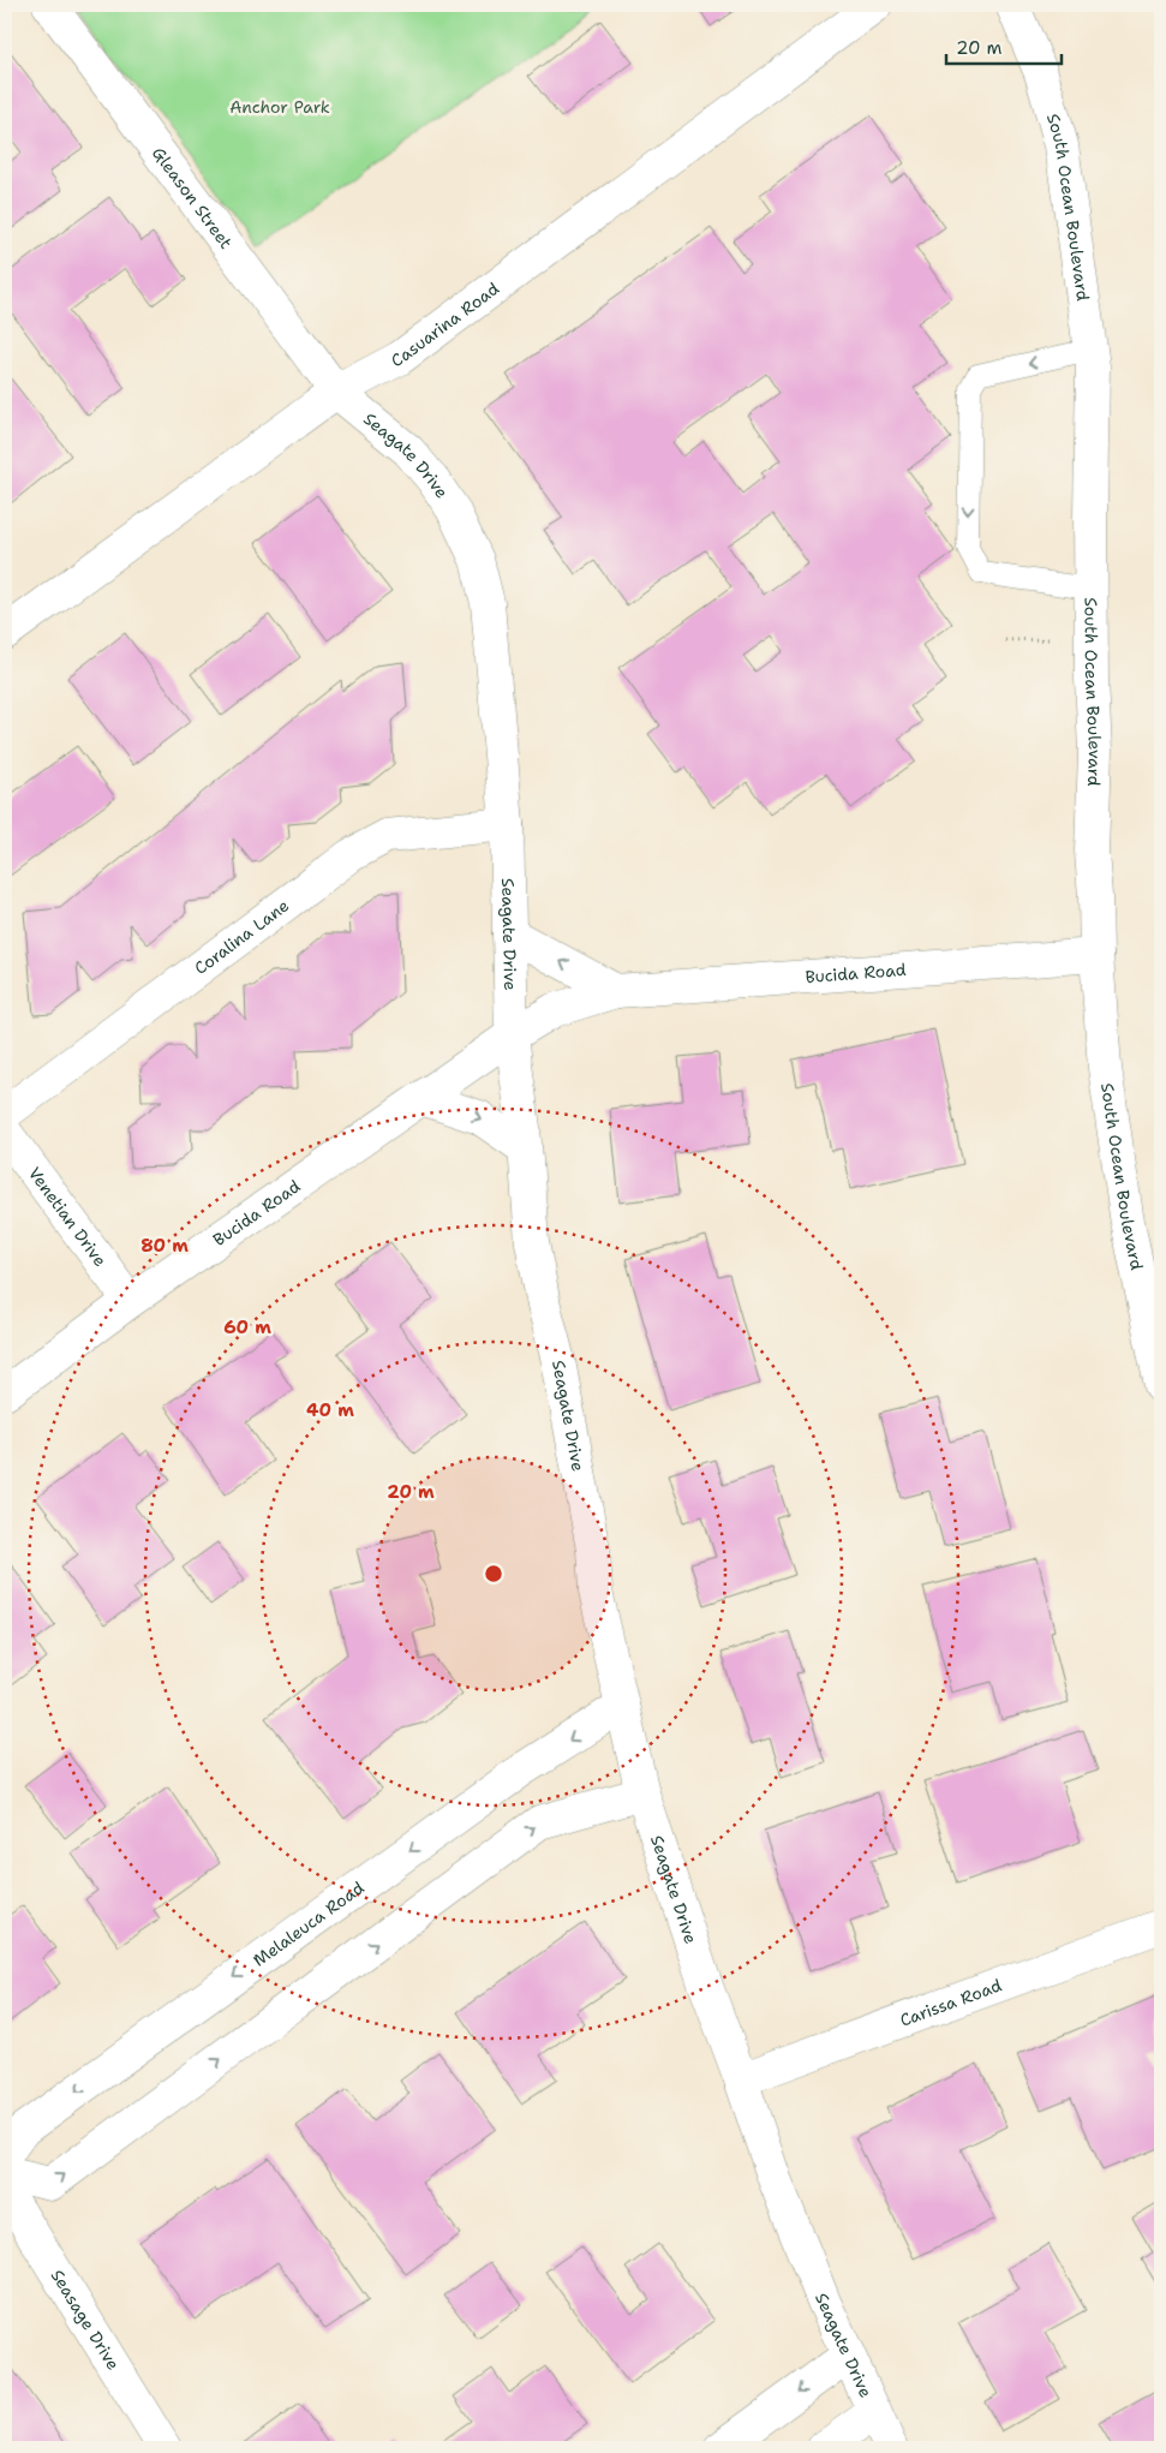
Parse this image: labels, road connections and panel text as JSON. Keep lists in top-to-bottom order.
{
  "streets": {
    "street": [
      "Gleason Street",
      "South Ocean Boulevard",
      "Casuarina Road",
      "Seagate Drive",
      "Coralina Lane",
      "Bucida Road",
      "Venetian Drive",
      "Melaleuca Road",
      "Carissa Road",
      "Seasage Drive"
    ]
  },
  "crossings": [
    ["Gleason Street", "Casuarina Road"],
    ["Gleason Street", "Seagate Drive"],
    ["South Ocean Boulevard", "Bucida Road"],
    ["Casuarina Road", "Seagate Drive"],
    ["Seagate Drive", "Coralina Lane"],
    ["Seagate Drive", "Bucida Road"],
    ["Seagate Drive", "Melaleuca Road"],
    ["Seagate Drive", "Carissa Road"],
    ["Bucida Road", "Venetian Drive"]
  ],
  "parks": ["Anchor Park"],
  "scale_bar": "20 m",
  "rings": [
    "80 m",
    "60 m",
    "40 m",
    "20 m"
  ]
}
